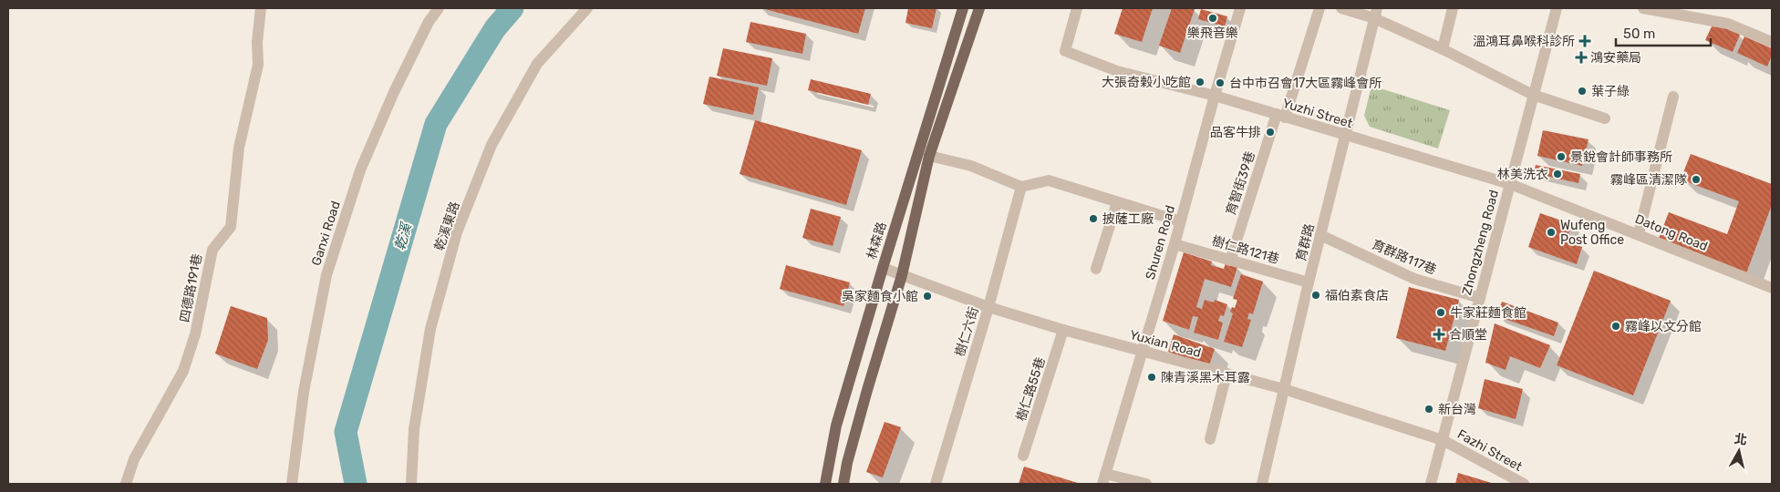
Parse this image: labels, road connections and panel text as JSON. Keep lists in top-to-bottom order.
{
  "streets": {
    "main road": ["林森路"],
    "street": [
      "Yuzhi Street",
      "育智街39巷",
      "乾溪東路",
      "Datong Road",
      "Ganxi Road",
      "Shuren Road",
      "育群路",
      "Zhongzheng Road",
      "樹仁路121巷",
      "育群路117巷",
      "四德路191巷",
      "樹仁六街",
      "Yuxian Road",
      "樹仁路55巷",
      "Fazhi Street"
    ]
  },
  "crossings": [
    ["Yuzhi Street", "育智街39巷"],
    ["Yuzhi Street", "Datong Road"],
    ["Yuzhi Street", "Shuren Road"],
    ["Yuzhi Street", "育群路"],
    ["Yuzhi Street", "Zhongzheng Road"],
    ["育智街39巷", "樹仁路121巷"],
    ["Datong Road", "Zhongzheng Road"],
    ["林森路", "Yuxian Road"],
    ["Shuren Road", "樹仁路121巷"],
    ["Shuren Road", "Yuxian Road"],
    ["育群路", "樹仁路121巷"],
    ["育群路", "育群路117巷"],
    ["育群路", "Yuxian Road"],
    ["Zhongzheng Road", "育群路117巷"],
    ["Zhongzheng Road", "Yuxian Road"],
    ["Zhongzheng Road", "Fazhi Street"],
    ["樹仁六街", "Yuxian Road"],
    ["Yuxian Road", "樹仁路55巷"],
    ["Yuxian Road", "Fazhi Street"]
  ],
  "water": ["乾溪"],
  "places": {
    "other": [
      "樂飛音樂",
      "大張奇榖小吃館",
      "台中市召會17大區霧峰會所",
      "葉子綠",
      "品客牛排",
      "景銳會計師事務所",
      "林美洗衣",
      "霧峰區清潔隊",
      "披薩工廠",
      "Wufeng Post Office",
      "福伯素食店",
      "吳家麵食小館",
      "牛家莊麵食館",
      "霧峰以文分館",
      "陳青溪黑木耳露",
      "新台灣"
    ],
    "health": ["溫鴻耳鼻喉科診所", "鴻安藥局", "合順堂"]
  },
  "scale_bar": "50 m",
  "north": "top"
}
